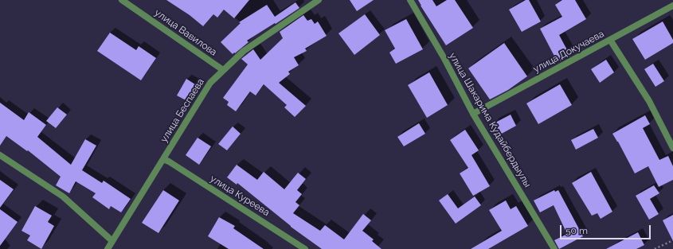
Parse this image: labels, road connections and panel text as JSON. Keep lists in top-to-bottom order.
{
  "streets": {
    "street": [
      "улица Вавилова",
      "улица Докучаева",
      "улица Беспаева",
      "улица Шакарима Кудайбердыулы",
      "улица Куреева"
    ]
  },
  "crossings": [
    ["улица Вавилова", "улица Беспаева"],
    ["улица Докучаева", "улица Шакарима Кудайбердыулы"],
    ["улица Беспаева", "улица Куреева"]
  ],
  "scale_bar": "50 m"
}
